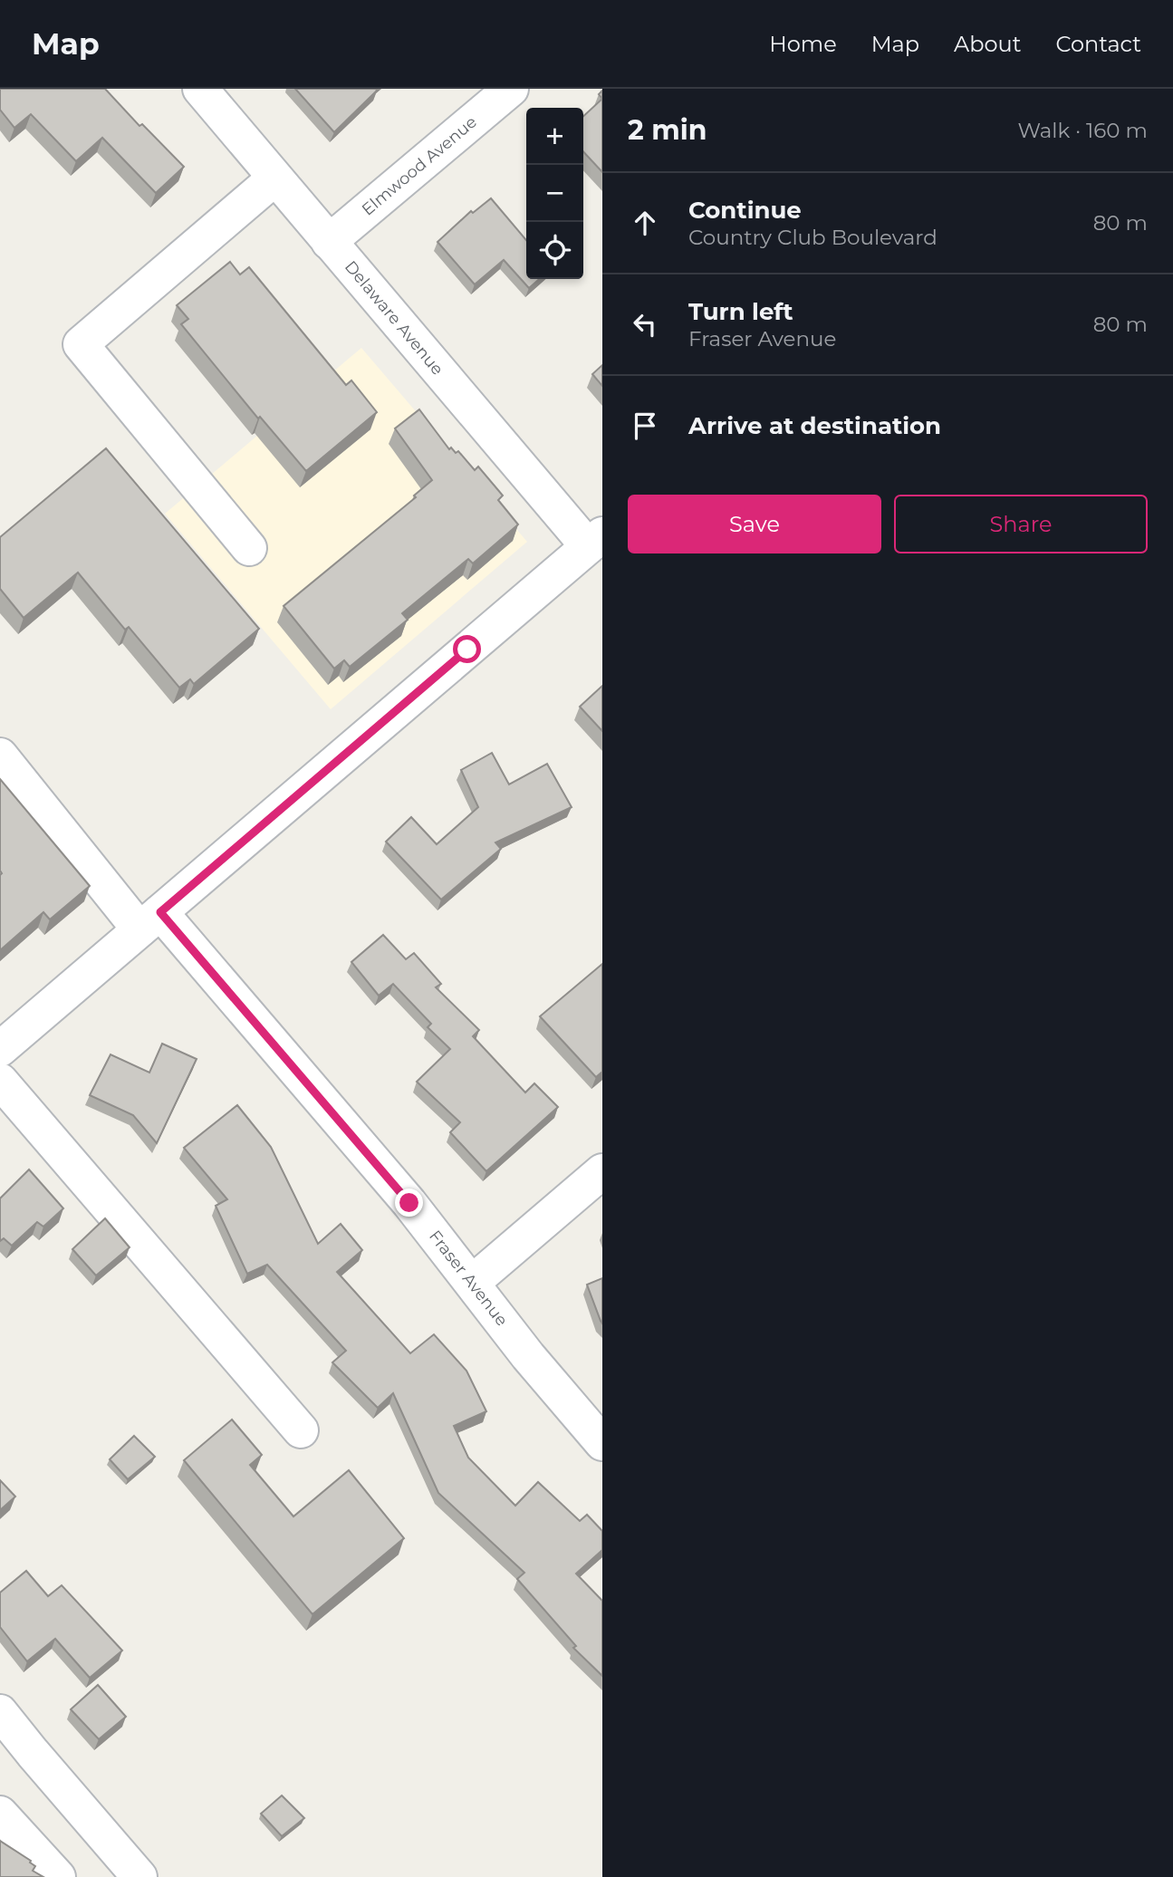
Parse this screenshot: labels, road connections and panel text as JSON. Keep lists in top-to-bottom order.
{
  "streets": {
    "street": ["Elmwood Avenue", "Delaware Avenue", "Fraser Avenue"]
  },
  "crossings": [
    ["Elmwood Avenue", "Delaware Avenue"]
  ],
  "page": {
    "header": "Map",
    "nav": [
      "Home",
      "Map",
      "About",
      "Contact"
    ],
    "heading": ["2 min", "Walk · 160 m"],
    "map_buttons": ["+", "−"],
    "list": [
      ["Continue", "Country Club Boulevard", "80 m"],
      ["Turn left", "Fraser Avenue", "80 m"],
      "Arrive at destination"
    ],
    "buttons": ["Save", "Share"]
  }
}
